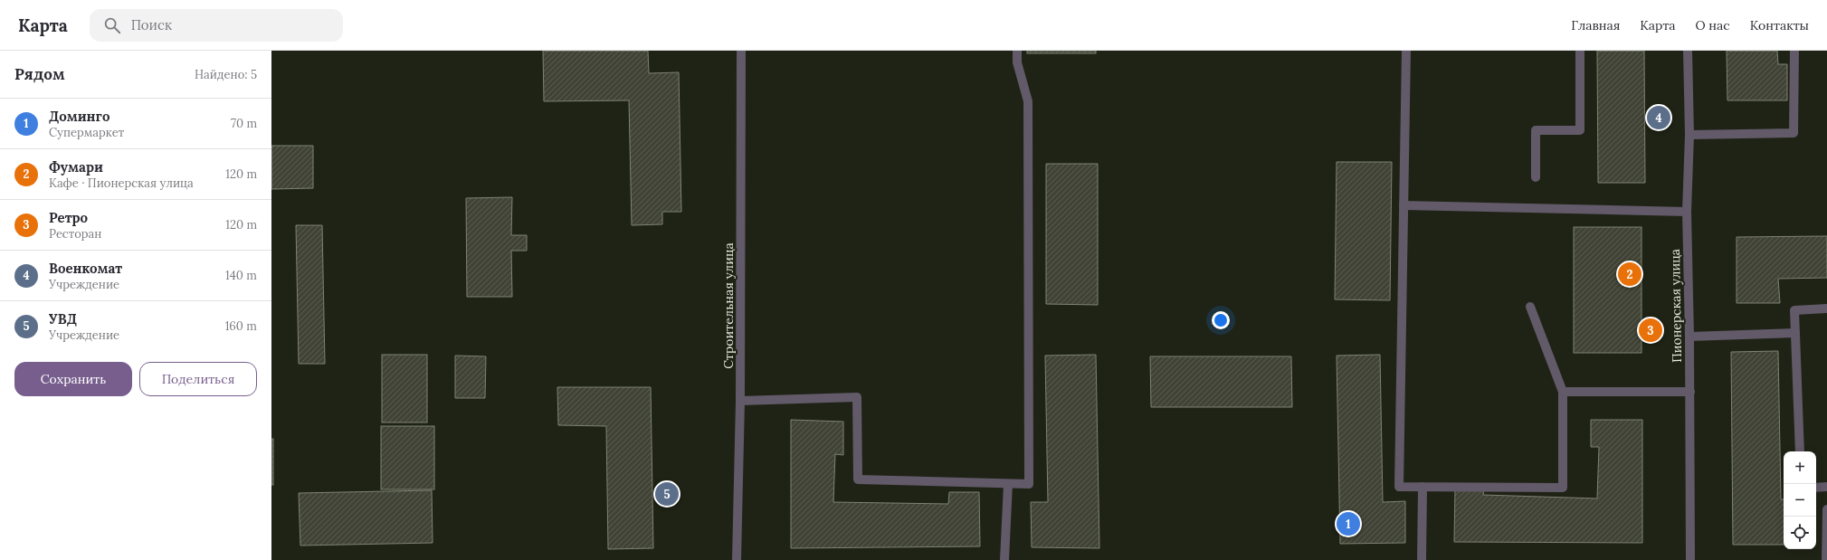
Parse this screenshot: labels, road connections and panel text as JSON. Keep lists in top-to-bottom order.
{
  "streets": {
    "street": ["Строительная улица", "Пионерская улица"]
  },
  "page": {
    "header": "Карта",
    "search": "Поиск",
    "nav": [
      "Главная",
      "Карта",
      "О нас",
      "Контакты"
    ],
    "heading": ["Рядом", "Найдено: 5"],
    "list": [
      {
        "mark": "1",
        "name": "Доминго",
        "note": "Супермаркет",
        "value": "70 m"
      },
      {
        "mark": "2",
        "name": "Фумари",
        "note": "Кафе · Пионерская улица",
        "value": "120 m"
      },
      {
        "mark": "3",
        "name": "Ретро",
        "note": "Ресторан",
        "value": "120 m"
      },
      {
        "mark": "4",
        "name": "Военкомат",
        "note": "Учреждение",
        "value": "140 m"
      },
      {
        "mark": "5",
        "name": "УВД",
        "note": "Учреждение",
        "value": "160 m"
      }
    ],
    "pins": [
      "4",
      "2",
      "3",
      "5",
      "1"
    ],
    "buttons": ["Сохранить", "Поделиться"],
    "map_buttons": ["+", "−"]
  }
}
